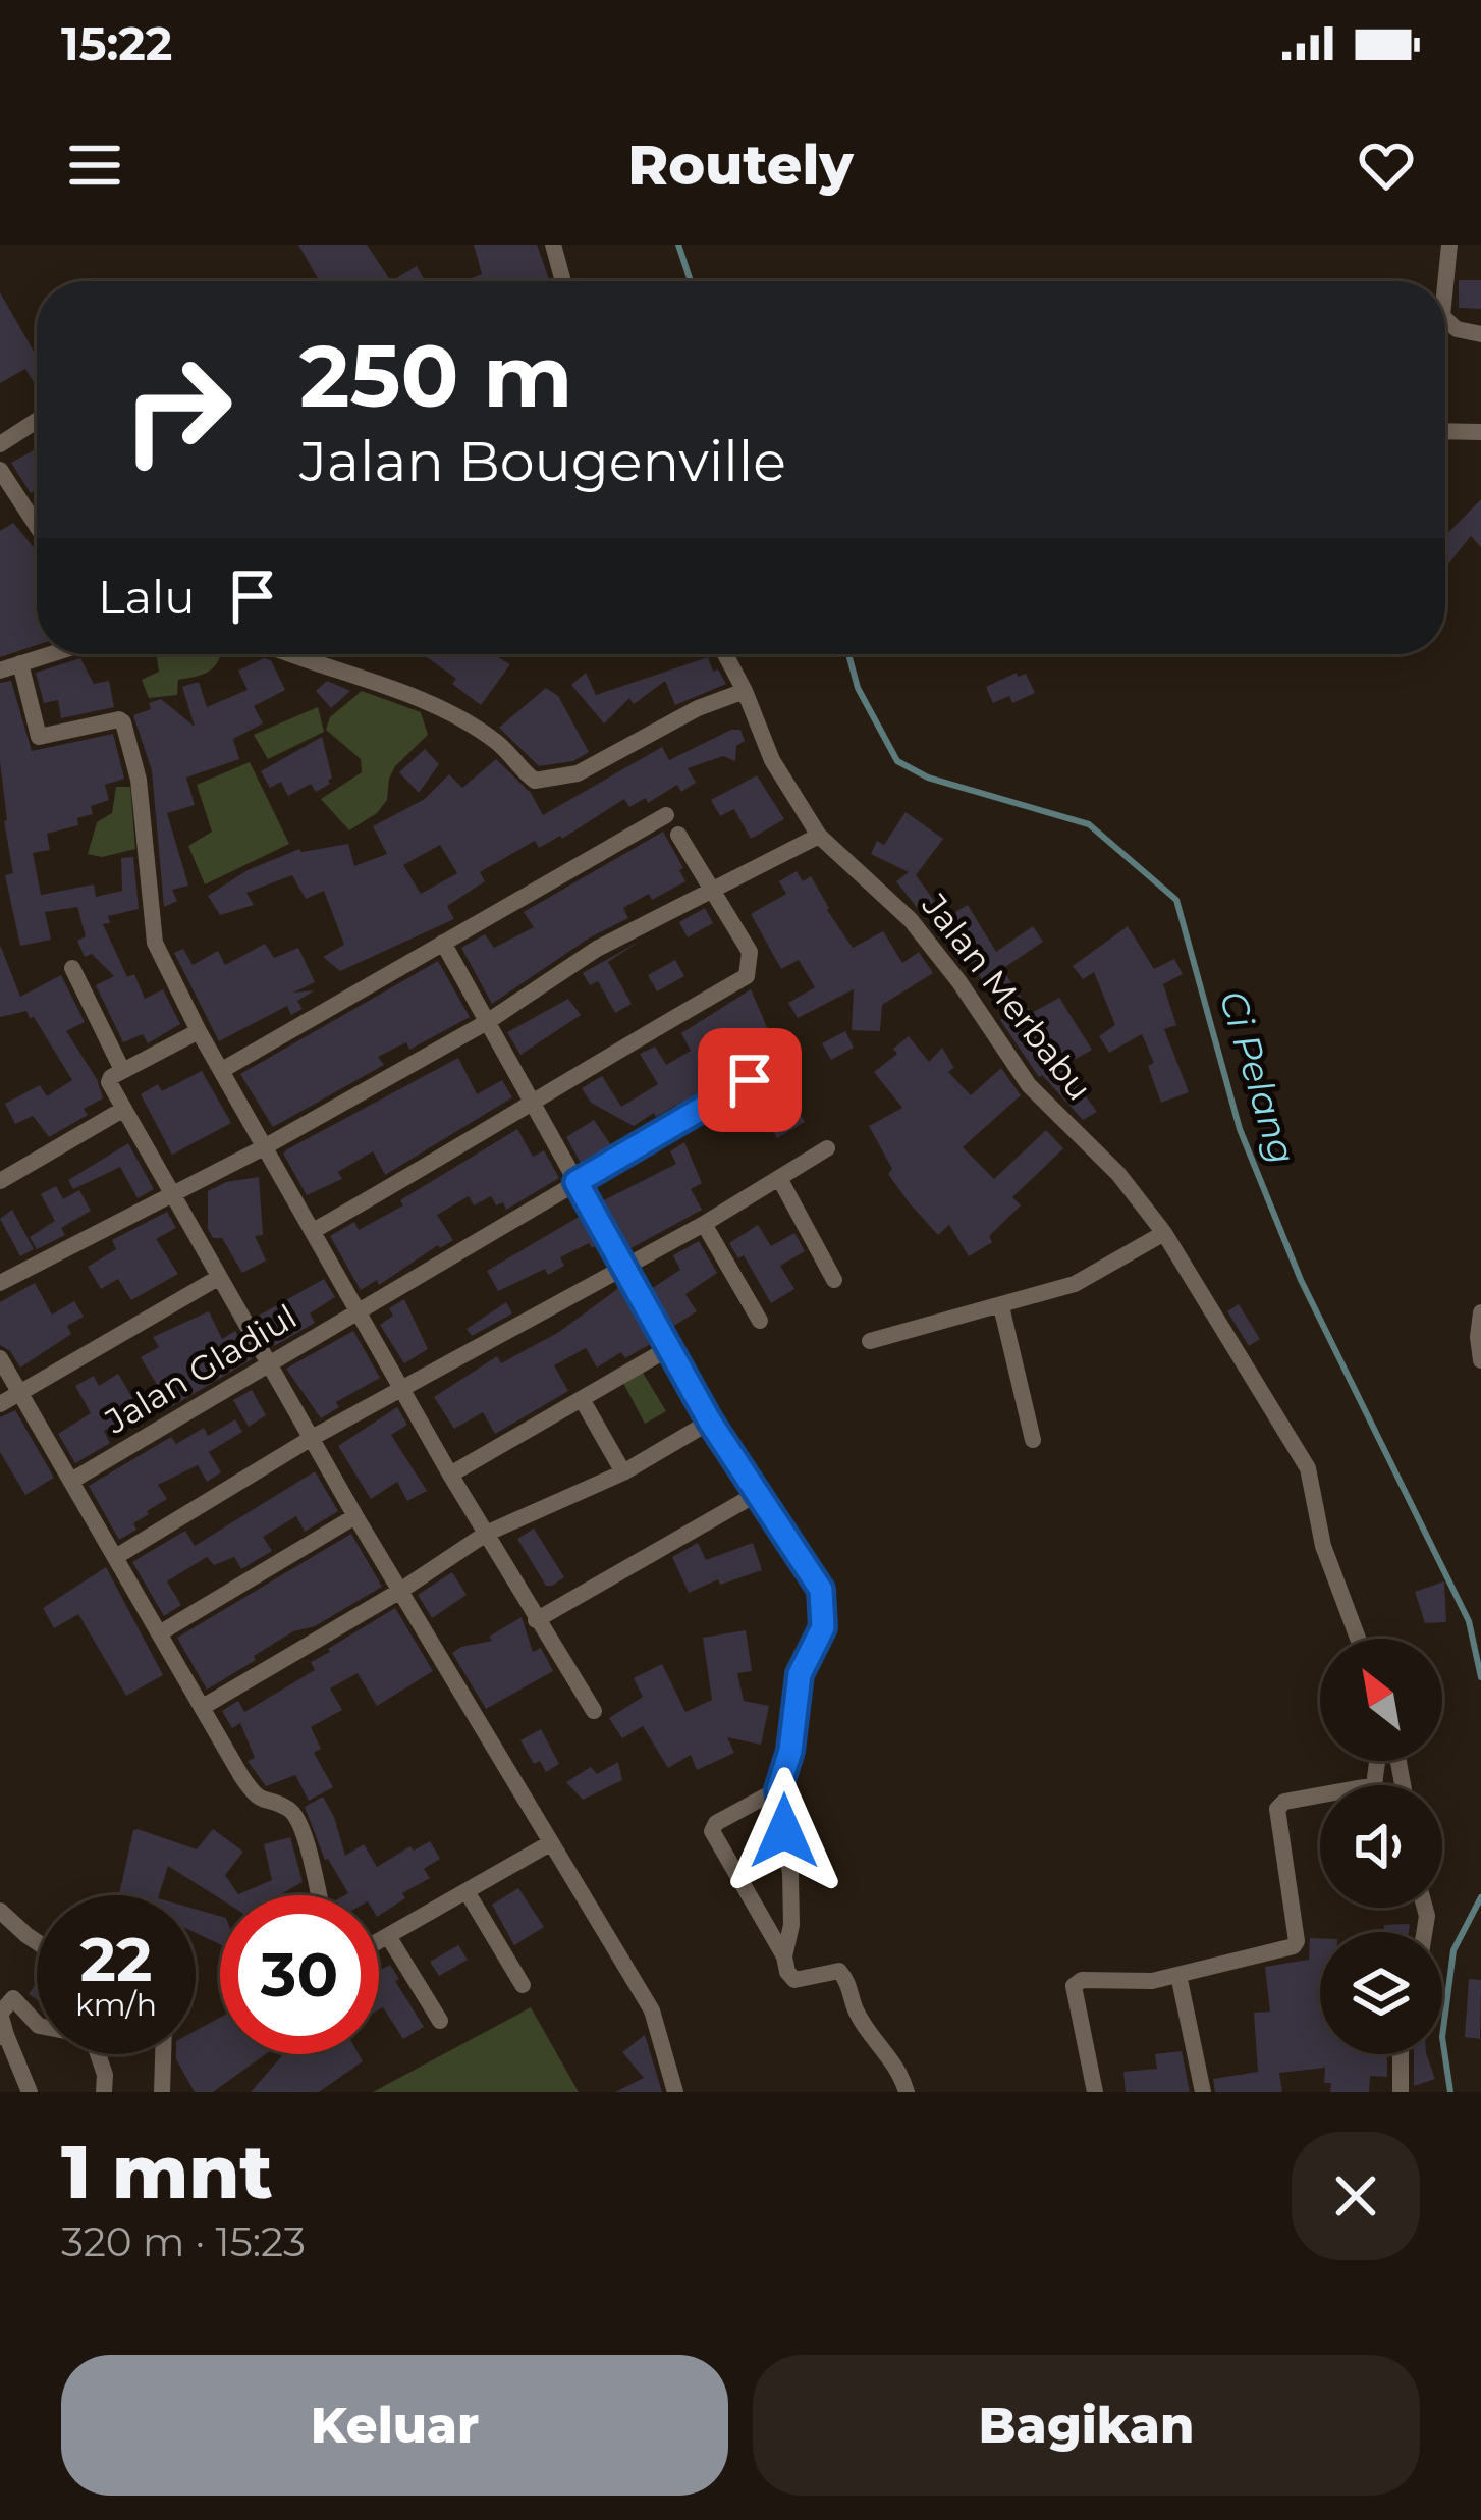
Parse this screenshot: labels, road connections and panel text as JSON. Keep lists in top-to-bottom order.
{
  "streets": {
    "street": ["Jalan Merbabu", "Jalan Gladiul"]
  },
  "water": ["Ci Pelang"],
  "north": "top left",
  "page": {
    "status": "15:22",
    "header": "Routely",
    "turn": ["250 m", "Jalan Bougenville"],
    "then": "Lalu",
    "speed": "22 km/h",
    "limit": "30",
    "heading": ["1 mnt", "320 m · 15:23"],
    "buttons": ["Keluar", "Bagikan"]
  }
}
